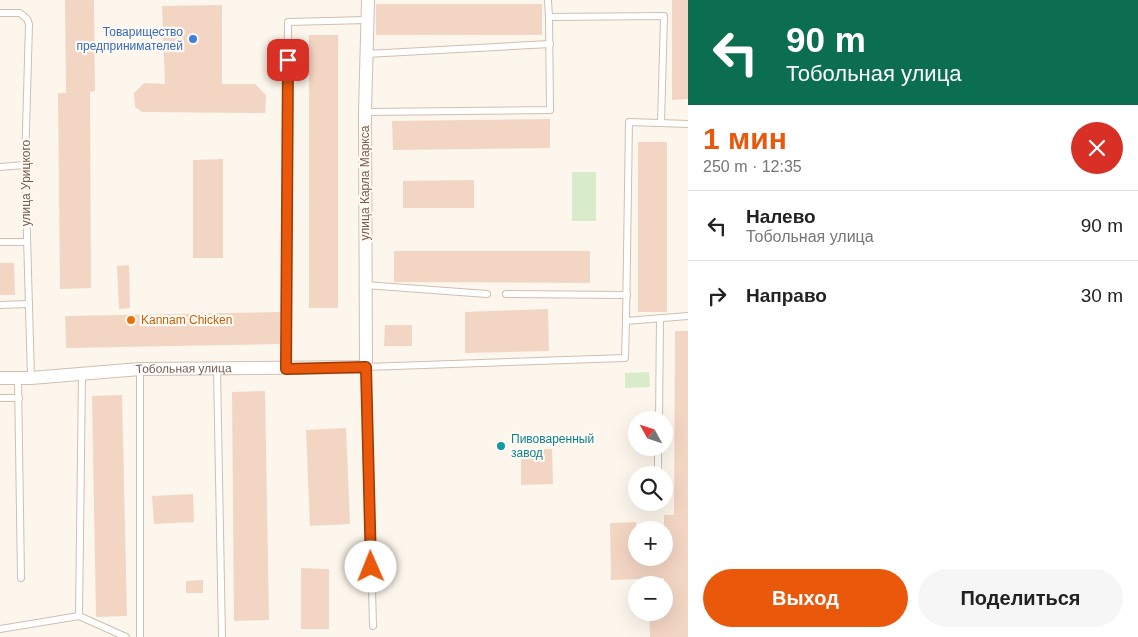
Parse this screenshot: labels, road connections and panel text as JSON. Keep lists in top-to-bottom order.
{
  "streets": {
    "street": ["улица Карла Маркса", "Тобольная улица"],
    "lane": ["улица Урицкого"]
  },
  "crossings": [
    ["улица Урицкого", "Тобольная улица"],
    ["улица Карла Маркса", "Тобольная улица"]
  ],
  "places": ["Товарищество предпринимателей", "Kannam Chicken", "Пивоваренный завод"],
  "north": "top left",
  "page": {
    "turn": ["90 m", "Тобольная улица"],
    "heading": ["1 мин", "250 m · 12:35"],
    "list": [
      {
        "name": "Налево",
        "note": "Тобольная улица",
        "value": "90 m"
      },
      {
        "name": "Направо",
        "value": "30 m"
      }
    ],
    "map_buttons": ["+", "−"],
    "buttons": ["Выход", "Поделиться"]
  }
}
